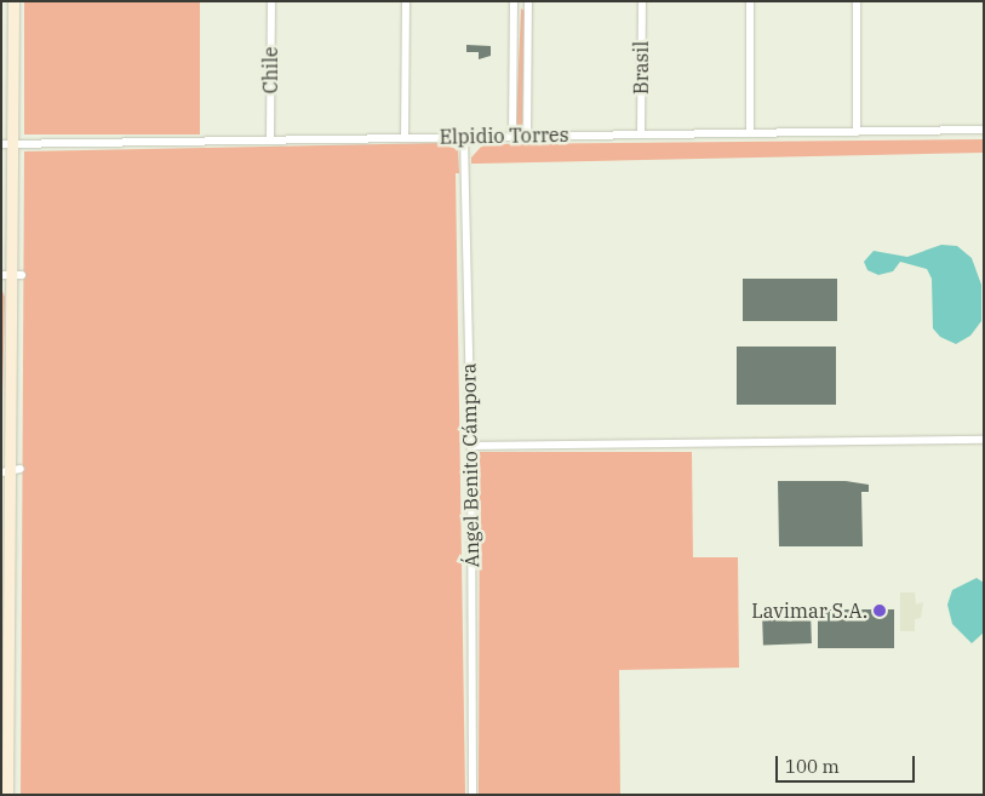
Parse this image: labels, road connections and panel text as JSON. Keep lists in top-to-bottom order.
{
  "streets": {
    "street": [
      "Brasil",
      "Chile",
      "Elpidio Torres",
      "Ángel Benito Cámpora"
    ]
  },
  "crossings": [
    ["Brasil", "Elpidio Torres"],
    ["Chile", "Elpidio Torres"],
    ["Elpidio Torres", "Ángel Benito Cámpora"]
  ],
  "places": ["Lavimar S.A."],
  "scale_bar": "100 m"
}
